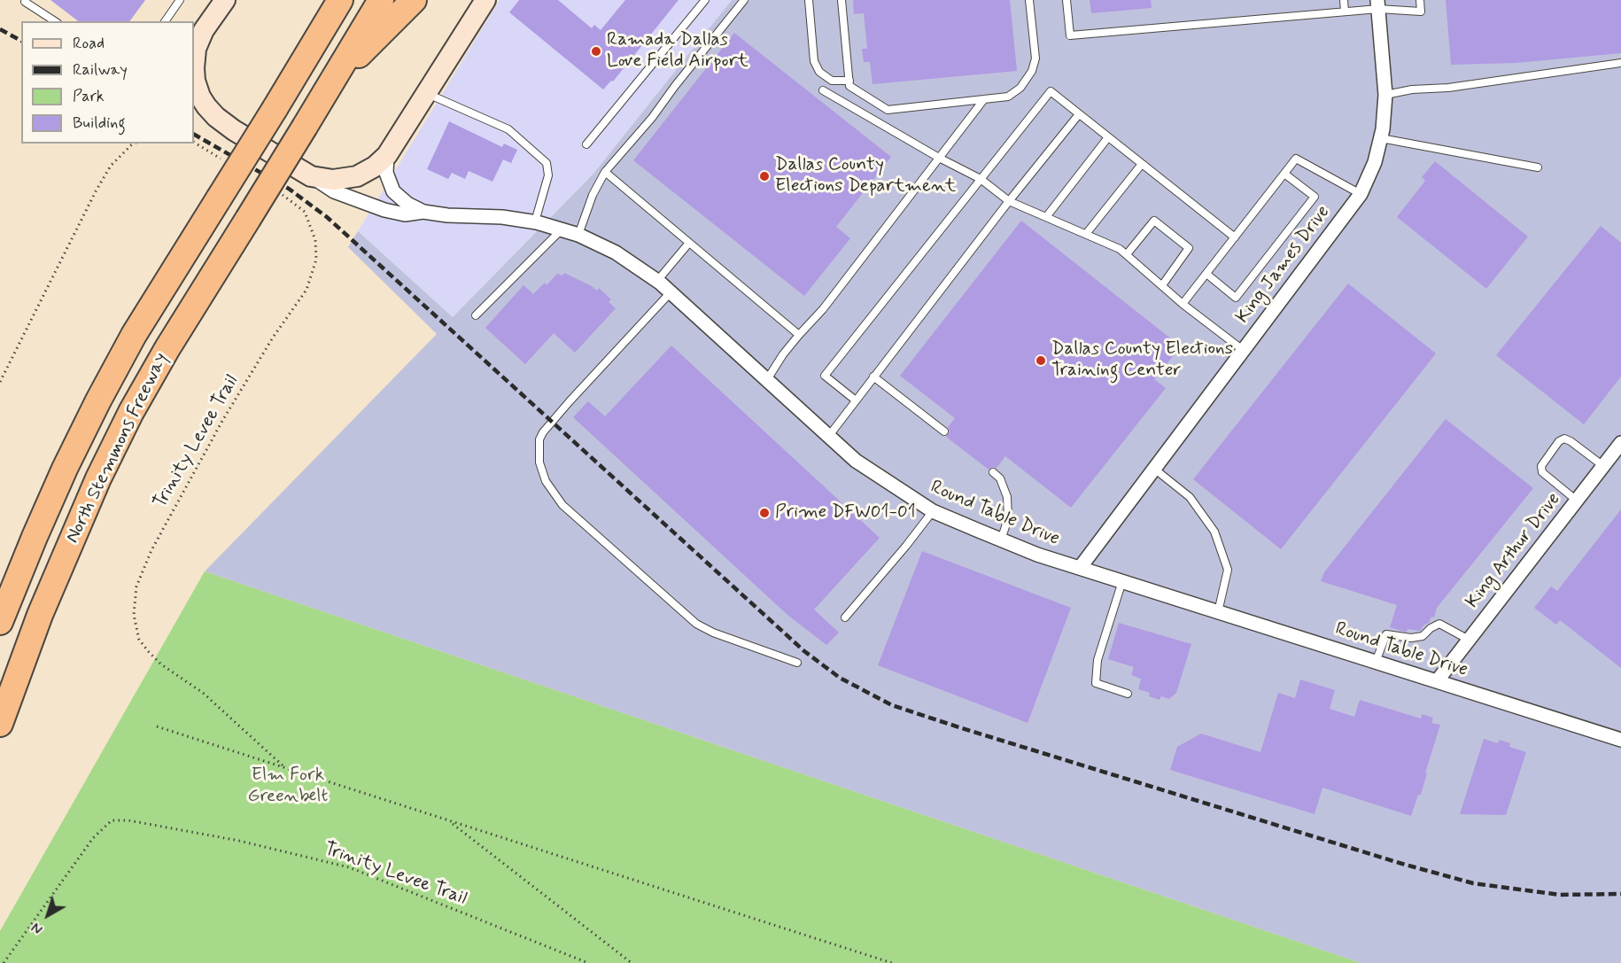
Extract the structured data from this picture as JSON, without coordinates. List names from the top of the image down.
{
  "streets": {
    "highway": ["North Stemmons Freeway"],
    "street": ["King James Drive", "Round Table Drive", "King Arthur Drive"],
    "path": ["Trinity Levee Trail"]
  },
  "crossings": [
    ["King James Drive", "Round Table Drive"],
    ["Round Table Drive", "King Arthur Drive"]
  ],
  "parks": ["Elm Fork Greenbelt"],
  "places": [
    "Ramada Dallas Love Field Airport",
    "Dallas County Elections Department",
    "Dallas County Elections Training Center",
    "Prime DFW01-01"
  ],
  "legend": [
    "Road",
    "Railway",
    "Park",
    "Building"
  ],
  "north": "bottom left"
}
